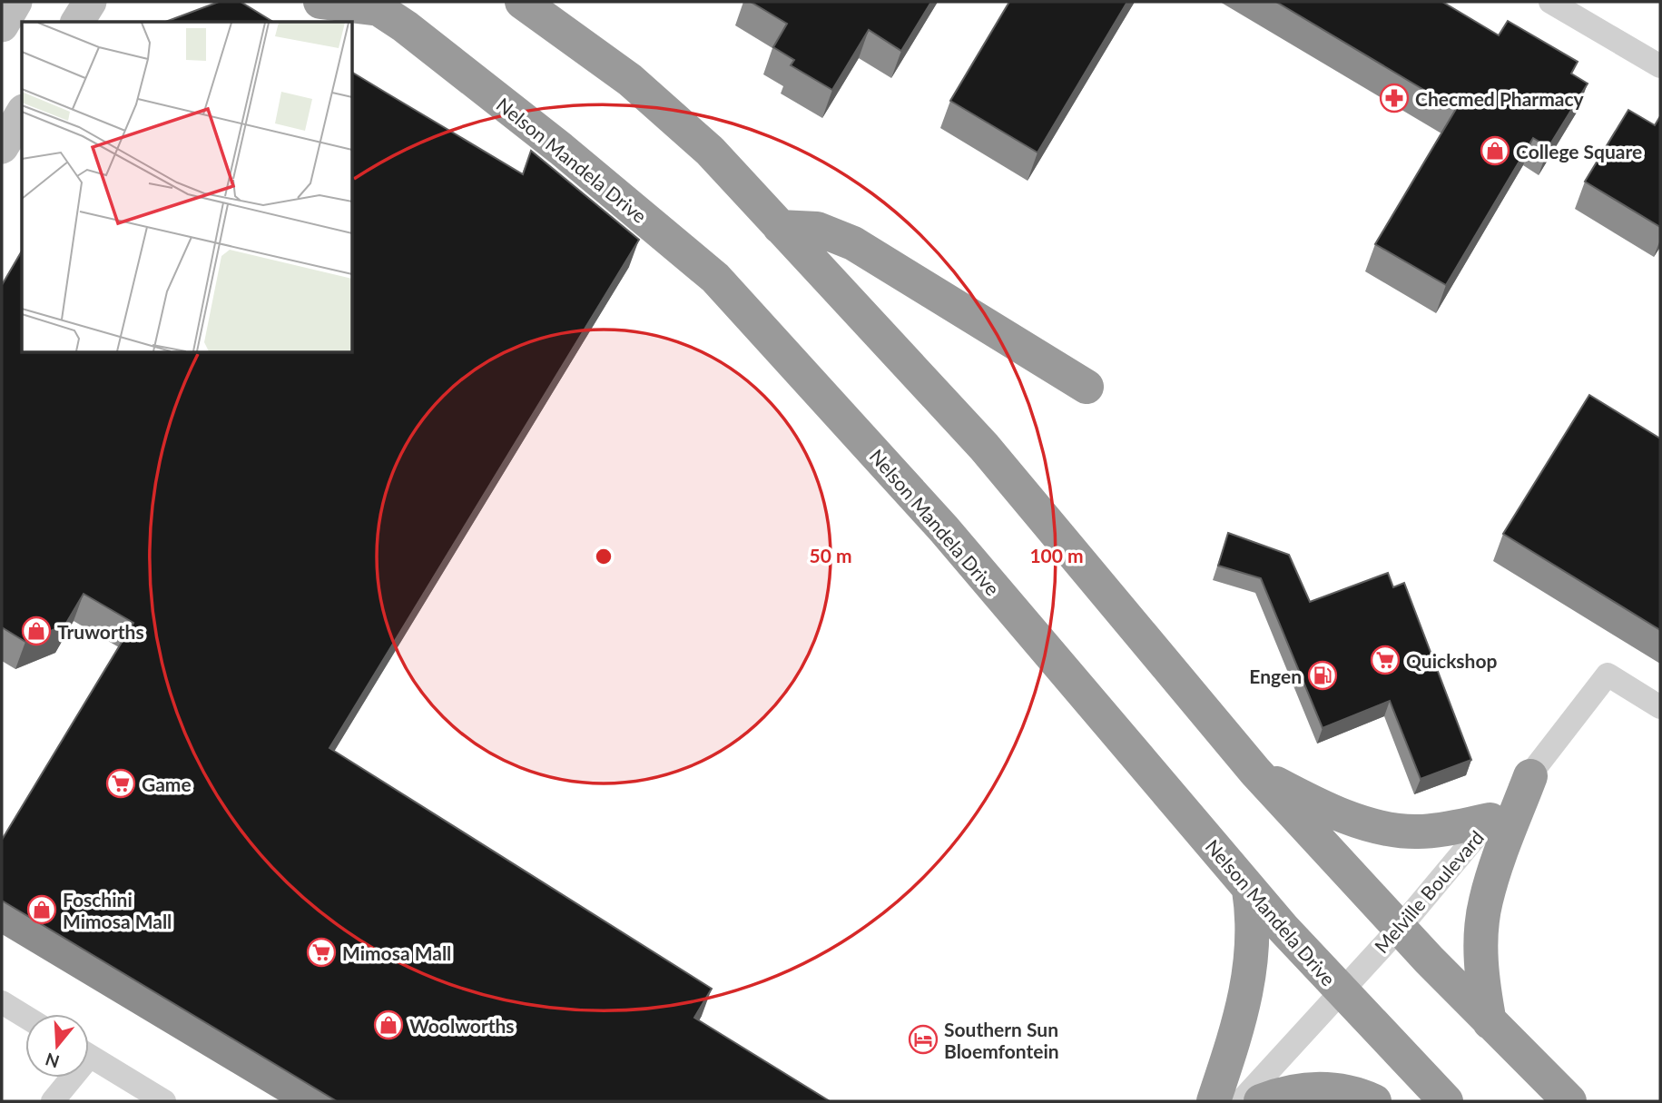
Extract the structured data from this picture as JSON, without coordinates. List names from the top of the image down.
{
  "streets": {
    "highway": ["Nelson Mandela Drive"],
    "street": ["Melville Boulevard"]
  },
  "crossings": [
    ["Nelson Mandela Drive", "Melville Boulevard"]
  ],
  "places": {
    "pharmacy": ["Checmed Pharmacy"],
    "shop": [
      "College Square",
      "Truworths",
      "Foschini Mimosa Mall",
      "Woolworths"
    ],
    "supermarket": ["Quickshop", "Game", "Mimosa Mall"],
    "fuel station": ["Engen"],
    "hotel": ["Southern Sun Bloemfontein"]
  },
  "north": "bottom",
  "rings": ["50 m", "100 m"]
}
